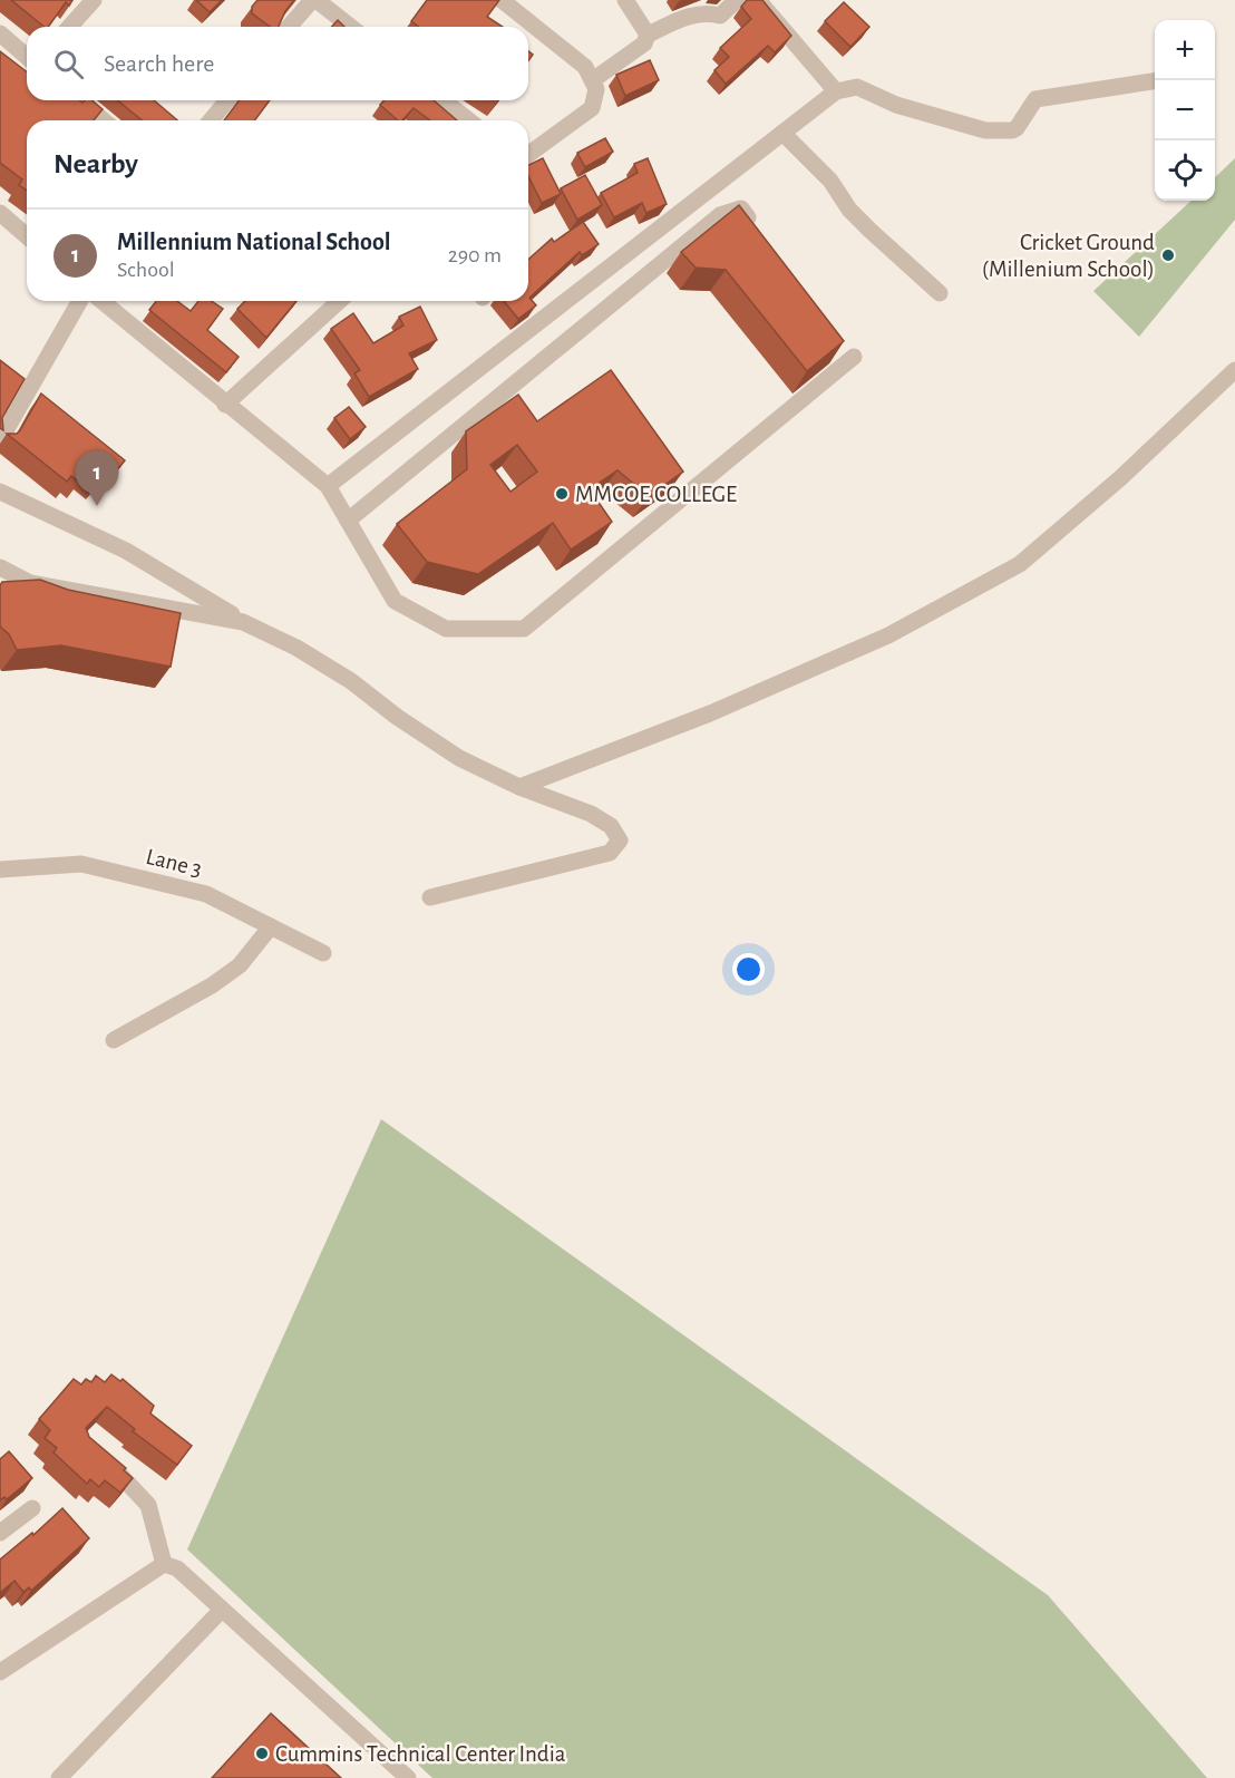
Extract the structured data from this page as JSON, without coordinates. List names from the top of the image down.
{
  "streets": {
    "street": ["Lane 3"]
  },
  "places": ["Cricket Ground (Millenium School)", "MMCOE COLLEGE", "Cummins Technical Center India"],
  "page": {
    "map_buttons": ["+", "−"],
    "search": "Search here",
    "heading": "Nearby",
    "list": [
      {
        "mark": "1",
        "name": "Millennium National School",
        "note": "School",
        "value": "290 m"
      }
    ],
    "pins": "1"
  }
}
